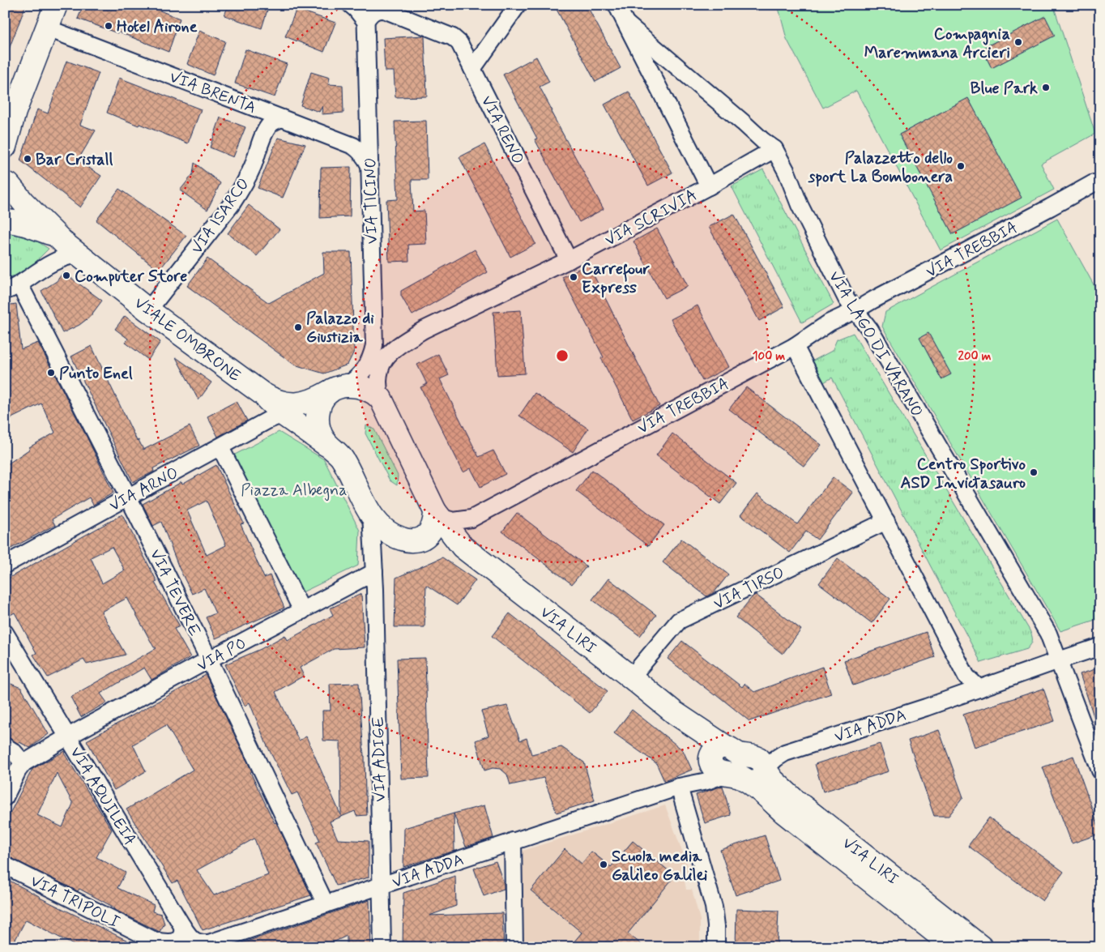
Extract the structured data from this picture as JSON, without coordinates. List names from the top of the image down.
{
  "streets": {
    "main road": ["VIALE OMBRONE", "VIA LIRI"],
    "street": [
      "VIA BRENTA",
      "VIA RENO",
      "VIA TICINO",
      "VIA ISARCO",
      "VIA SCRIVIA",
      "VIA TREBBIA",
      "VIA LAGO DI VARANO",
      "VIA ARNO",
      "VIA TIRSO",
      "VIA TEVERE",
      "VIA PO",
      "VIA ADDA",
      "VIA ADIGE",
      "VIA AQUILEIA",
      "VIA TRIPOLI"
    ]
  },
  "crossings": [
    ["VIA BRENTA", "VIA TICINO"],
    ["VIA BRENTA", "VIA ISARCO"],
    ["VIA RENO", "VIA TICINO"],
    ["VIA RENO", "VIA SCRIVIA"],
    ["VIA TICINO", "VIALE OMBRONE"],
    ["VIA ISARCO", "VIALE OMBRONE"],
    ["VIA SCRIVIA", "VIA LAGO DI VARANO"],
    ["VIA SCRIVIA", "VIA LIRI"],
    ["VIA TREBBIA", "VIA LAGO DI VARANO"],
    ["VIA TREBBIA", "VIA LIRI"],
    ["VIALE OMBRONE", "VIA ARNO"],
    ["VIALE OMBRONE", "VIA LIRI"],
    ["VIA LAGO DI VARANO", "VIA ADDA"],
    ["VIA ARNO", "VIA TEVERE"],
    ["VIA TIRSO", "VIA LIRI"],
    ["VIA TEVERE", "VIA PO"],
    ["VIA TEVERE", "VIA ADDA"],
    ["VIA LIRI", "VIA ADDA"],
    ["VIA LIRI", "VIA ADIGE"],
    ["VIA PO", "VIA ADIGE"],
    ["VIA PO", "VIA AQUILEIA"],
    ["VIA ADDA", "VIA ADIGE"],
    ["VIA ADDA", "VIA AQUILEIA"]
  ],
  "parks": ["Piazza Albegna"],
  "places": [
    "Hotel Airone",
    "Compagnia Maremmana Arcieri",
    "Blue Park",
    "Bar Cristall",
    "Palazzetto dello sport La Bombonera",
    "Computer Store",
    "Carrefour Express",
    "Palazzo di Giustizia",
    "Punto Enel",
    "Centro Sportivo ASD Invictasauro",
    "Scuola media Galileo Galilei"
  ],
  "rings": ["100 m", "200 m"]
}
